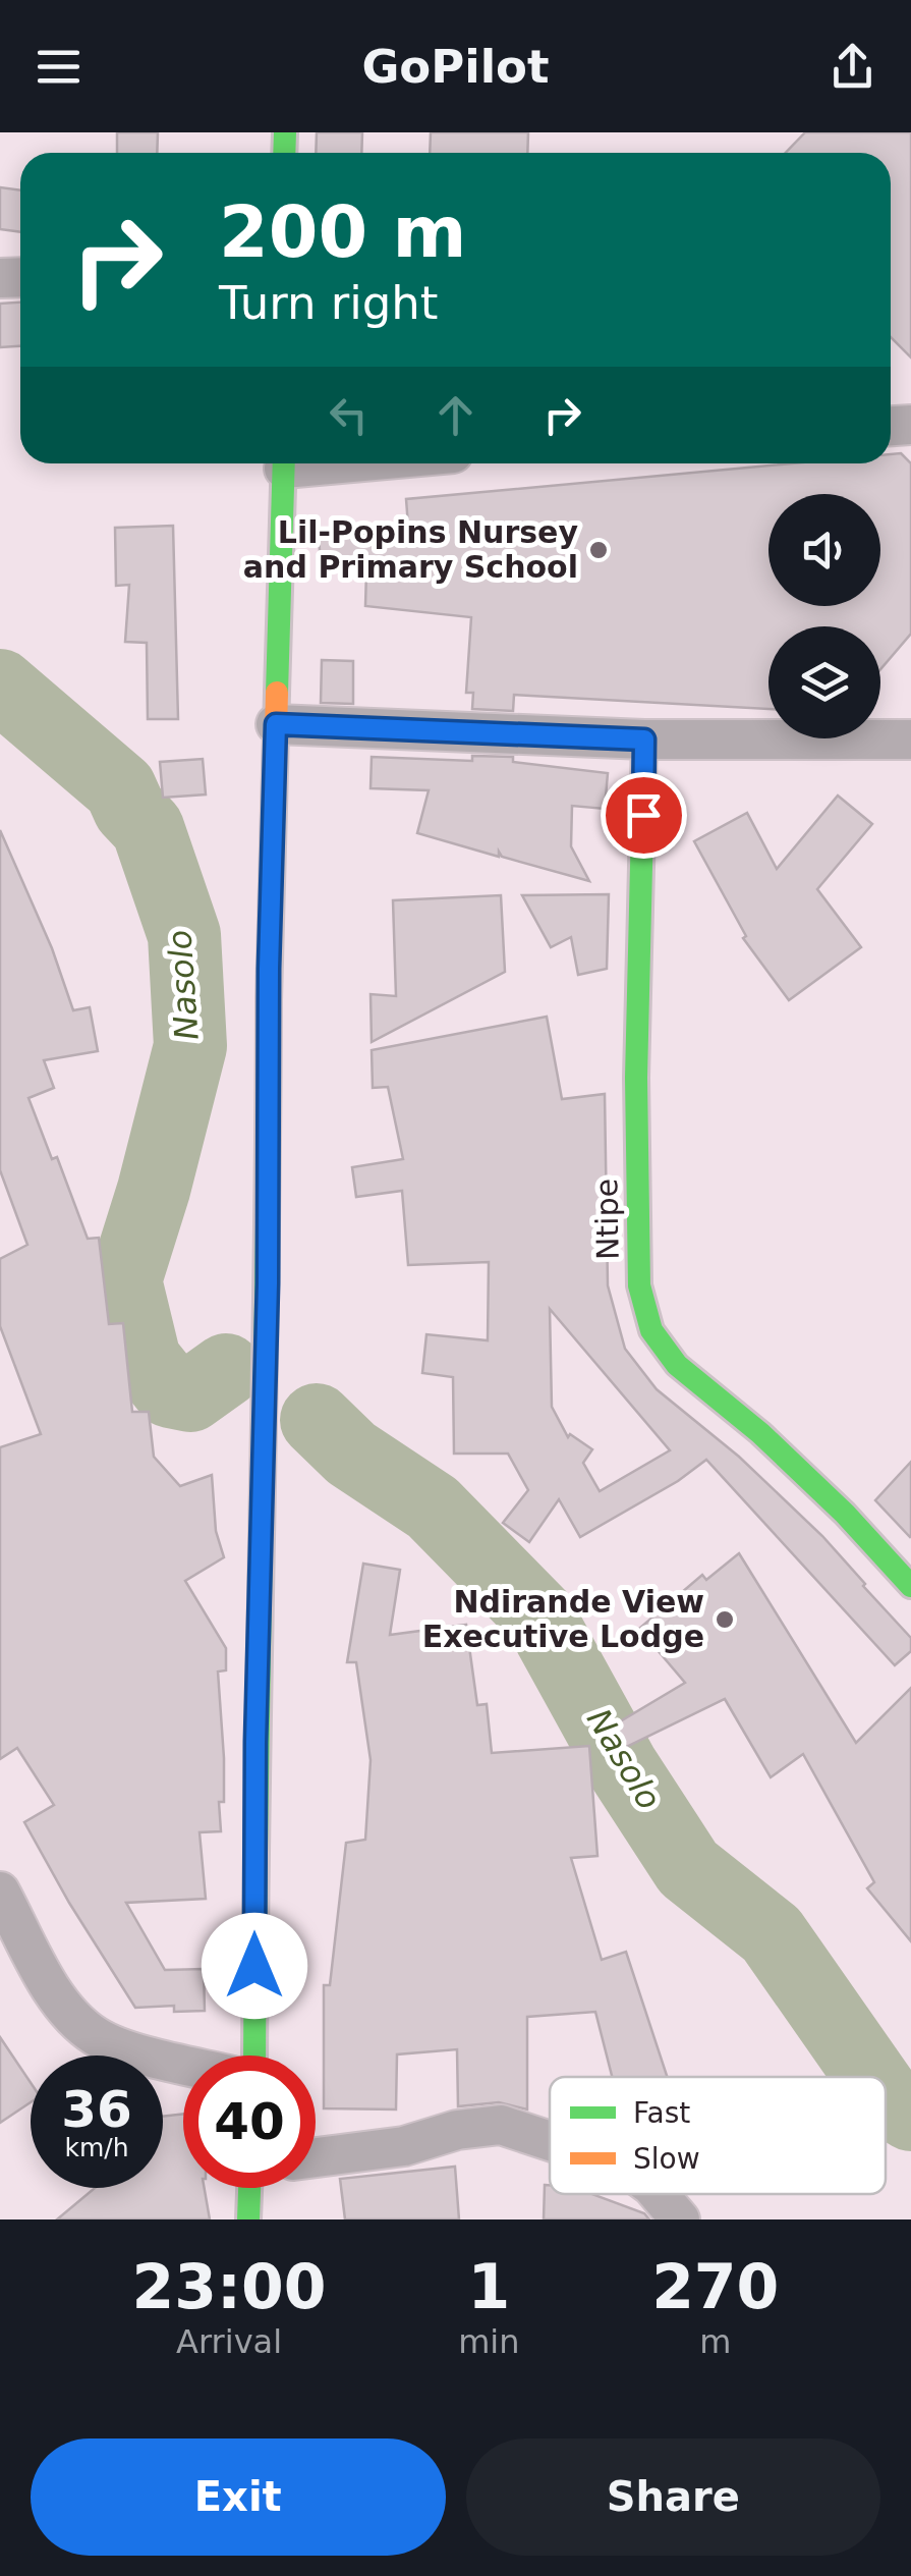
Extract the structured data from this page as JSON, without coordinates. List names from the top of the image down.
{
  "streets": {
    "street": ["Ntipe"]
  },
  "water": ["Nasolo"],
  "places": ["Lil-Popins Nursey and Primary School", "Ndirande View Executive Lodge"],
  "legend": ["Fast", "Slow"],
  "page": {
    "header": "GoPilot",
    "turn": ["200 m", "Turn right"],
    "speed": "36 km/h",
    "limit": "40",
    "eta": [
      "23:00",
      "Arrival",
      "1",
      "min",
      "270",
      "m"
    ],
    "buttons": ["Exit", "Share"]
  }
}
